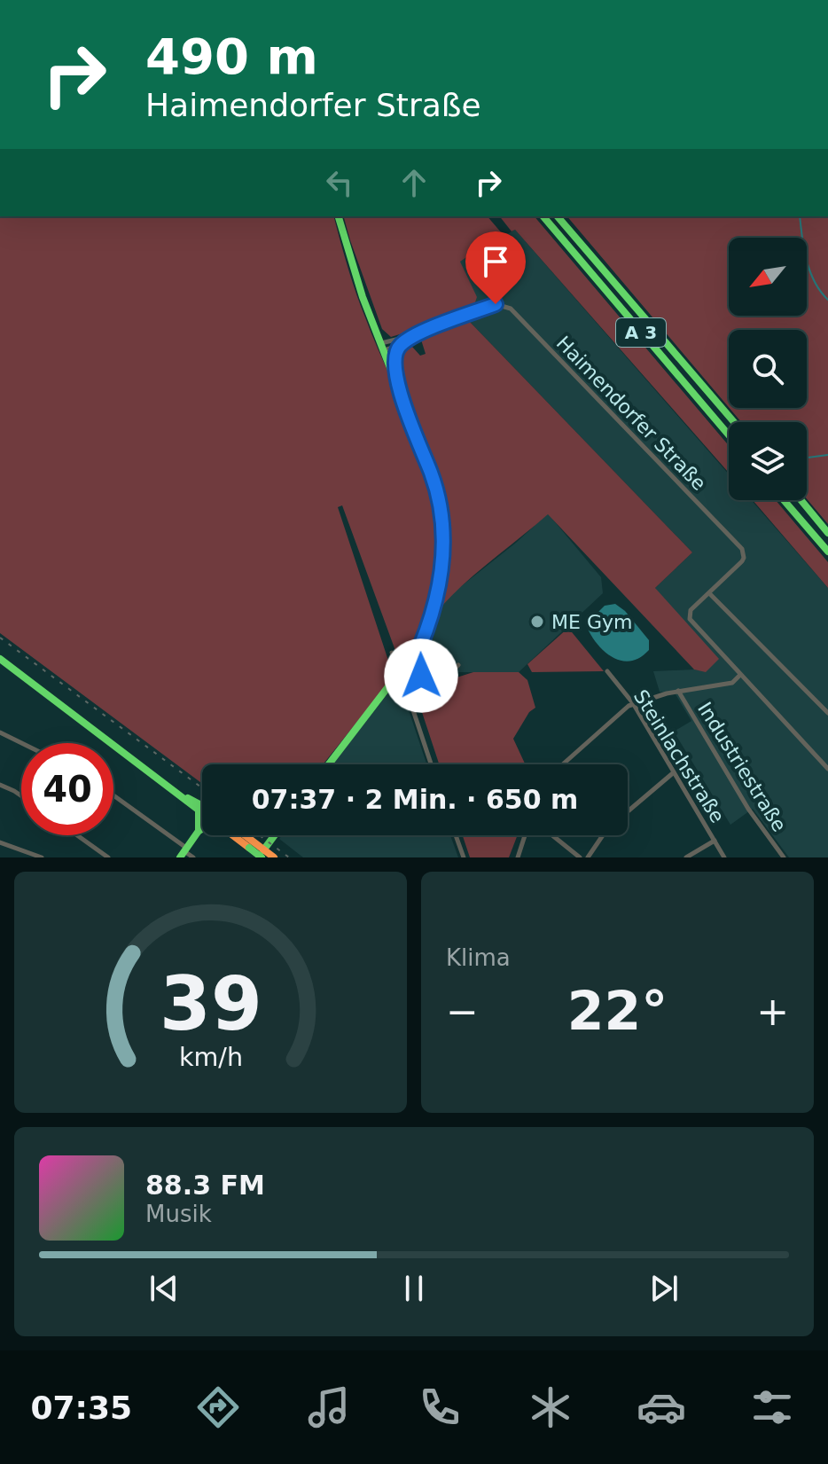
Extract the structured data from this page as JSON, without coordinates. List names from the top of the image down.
{
  "streets": {
    "main road": ["A 3"],
    "street": ["Haimendorfer Straße", "Steinlachstraße", "Industriestraße"]
  },
  "places": ["ME Gym"],
  "north": "bottom left",
  "page": {
    "turn": ["490 m", "Haimendorfer Straße"],
    "limit": "40",
    "trip": "07:37 · 2 Min. · 650 m",
    "tile": "Klima",
    "heat": ["−", "22°", "+"],
    "song": ["88.3 FM", "Musik"],
    "tabs": "07:35",
    "gauge": ["39", "km/h"]
  }
}
